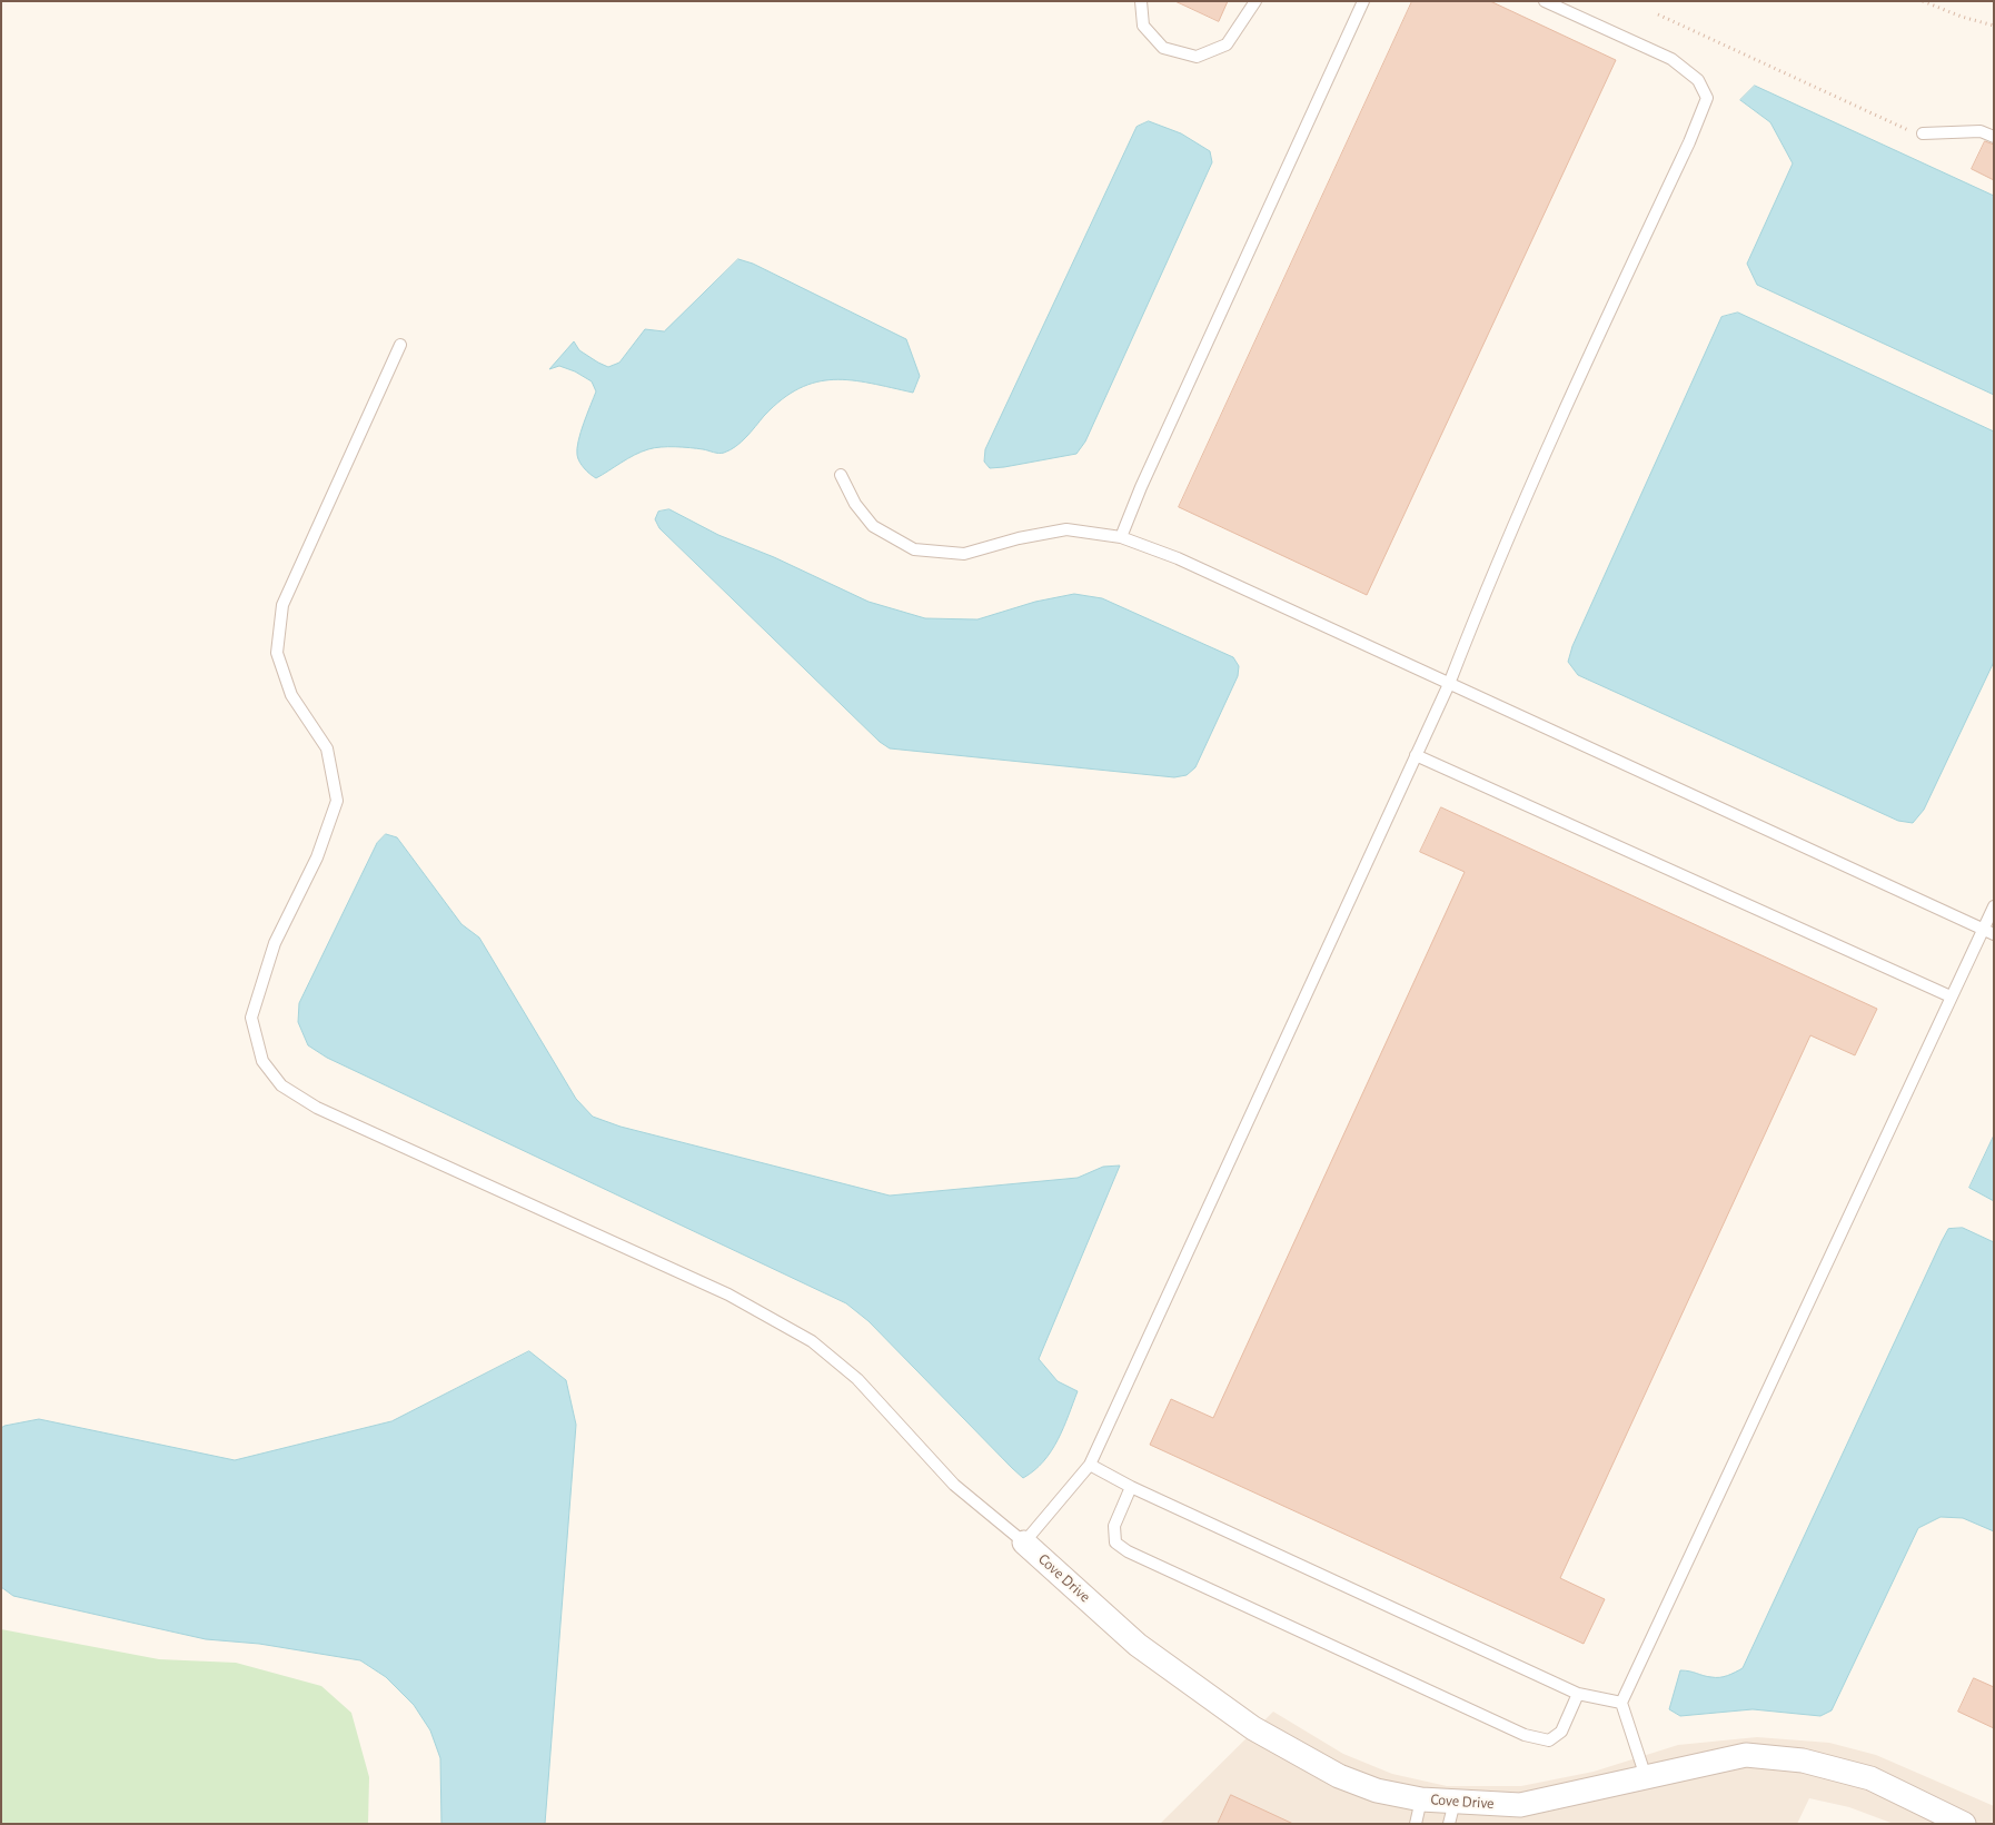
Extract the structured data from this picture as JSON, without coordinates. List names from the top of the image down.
{
  "streets": {
    "street": ["Cove Drive"]
  }
}
